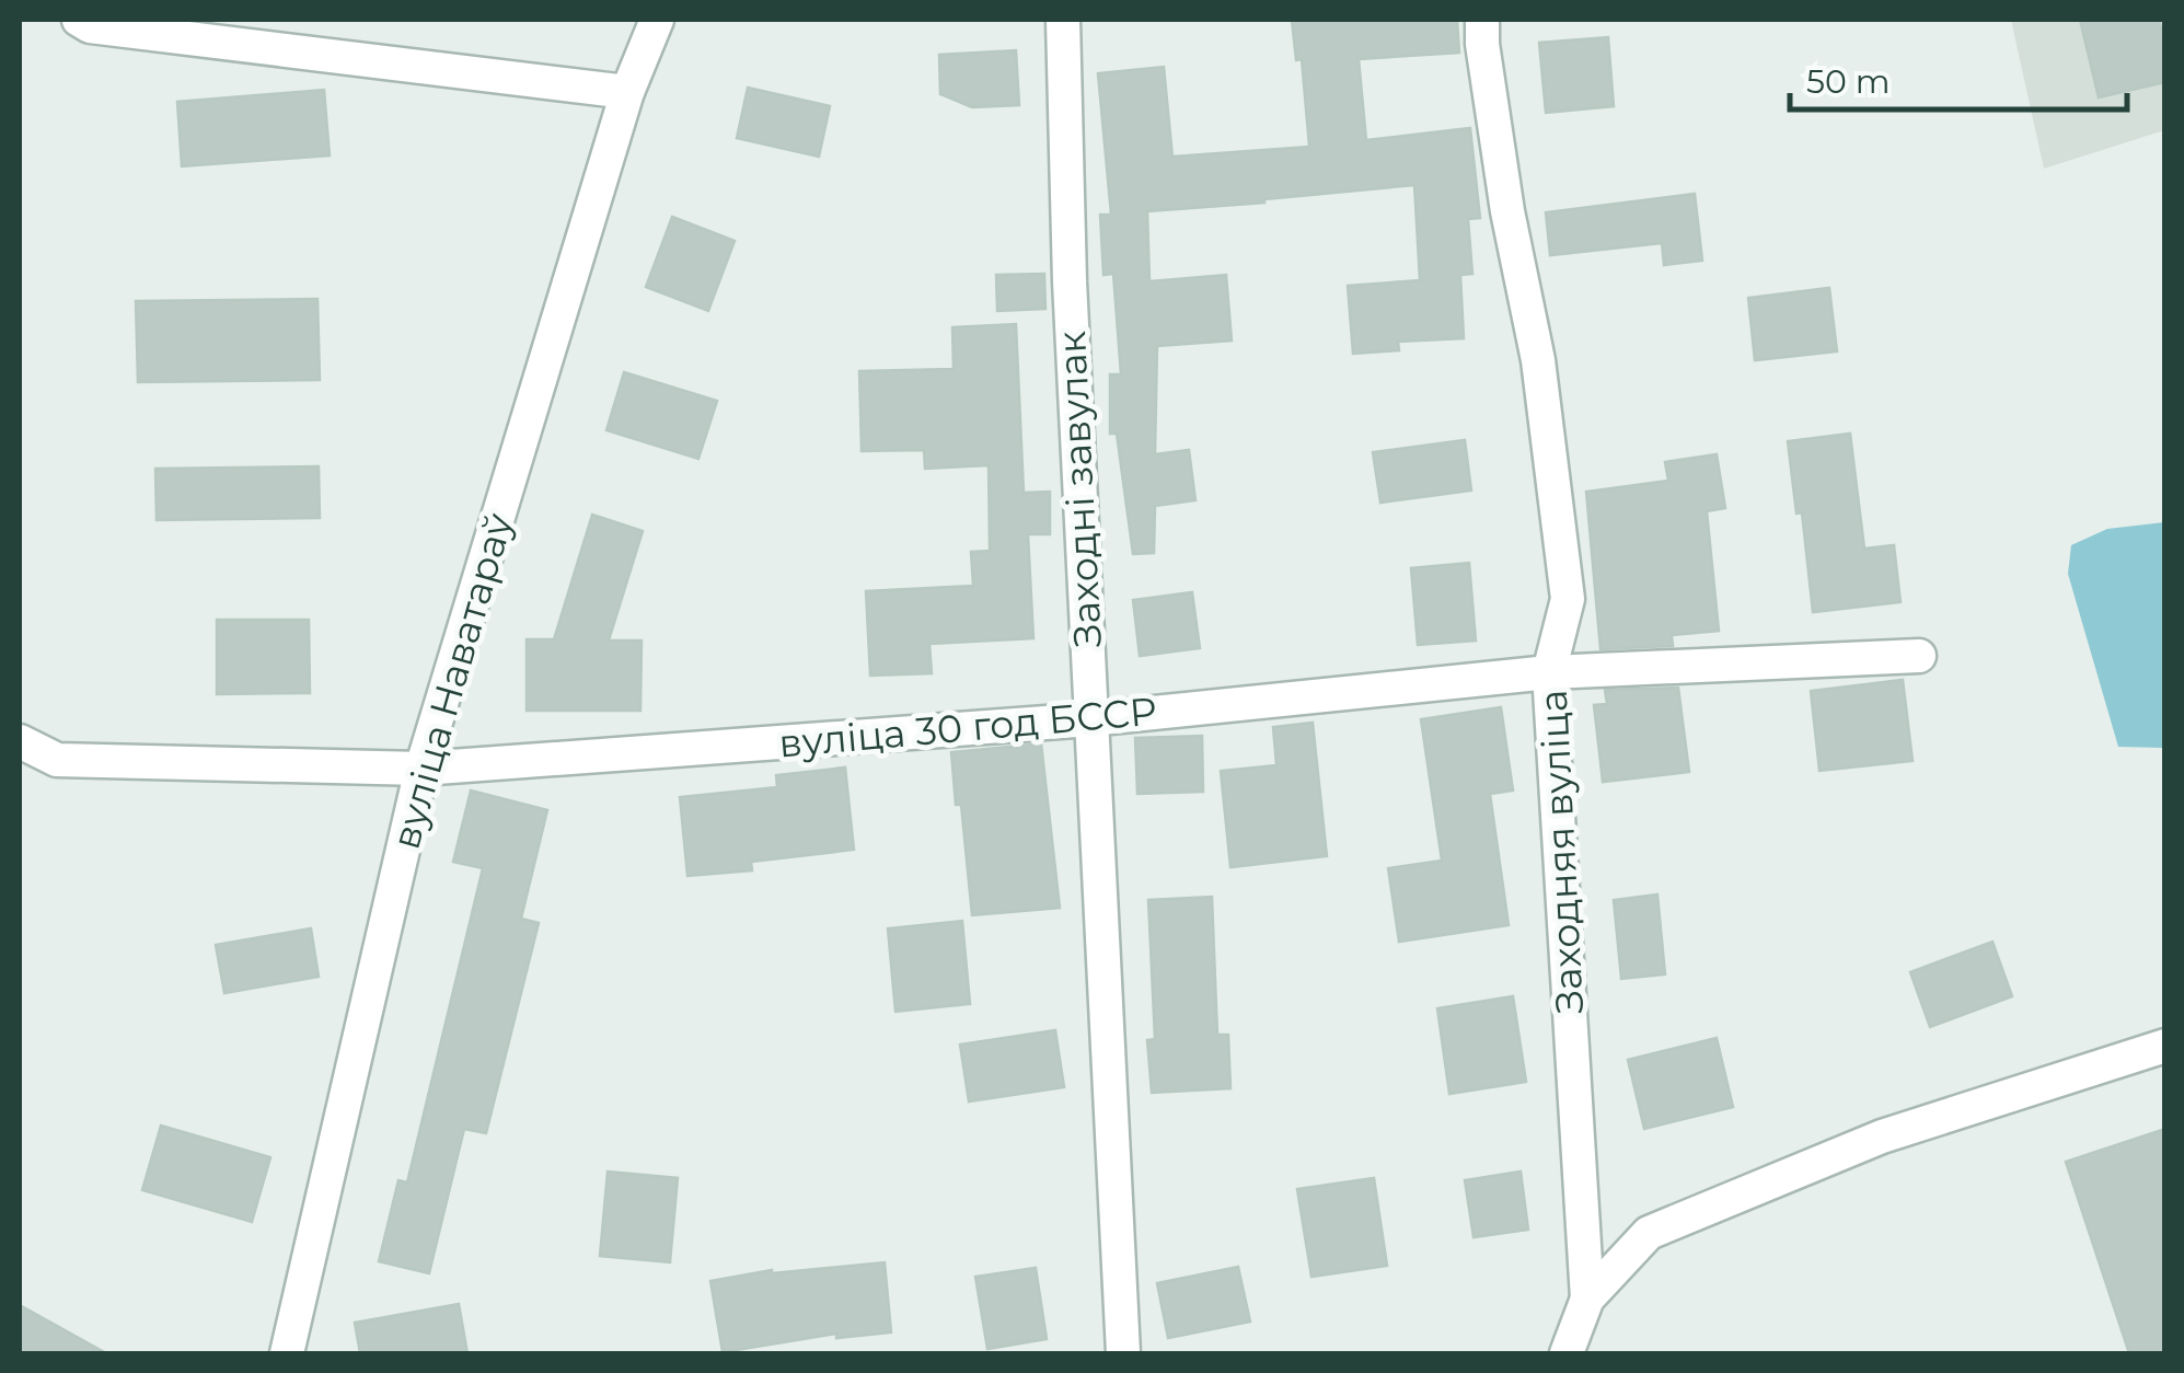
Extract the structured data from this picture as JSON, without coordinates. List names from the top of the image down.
{
  "streets": {
    "street": [
      "Заходні завулак",
      "вуліца Наватараў",
      "вуліца 30 год БССР",
      "Заходняя вуліца"
    ]
  },
  "crossings": [
    ["Заходні завулак", "вуліца 30 год БССР"],
    ["вуліца Наватараў", "вуліца 30 год БССР"],
    ["вуліца 30 год БССР", "Заходняя вуліца"]
  ],
  "scale_bar": "50 m"
}
